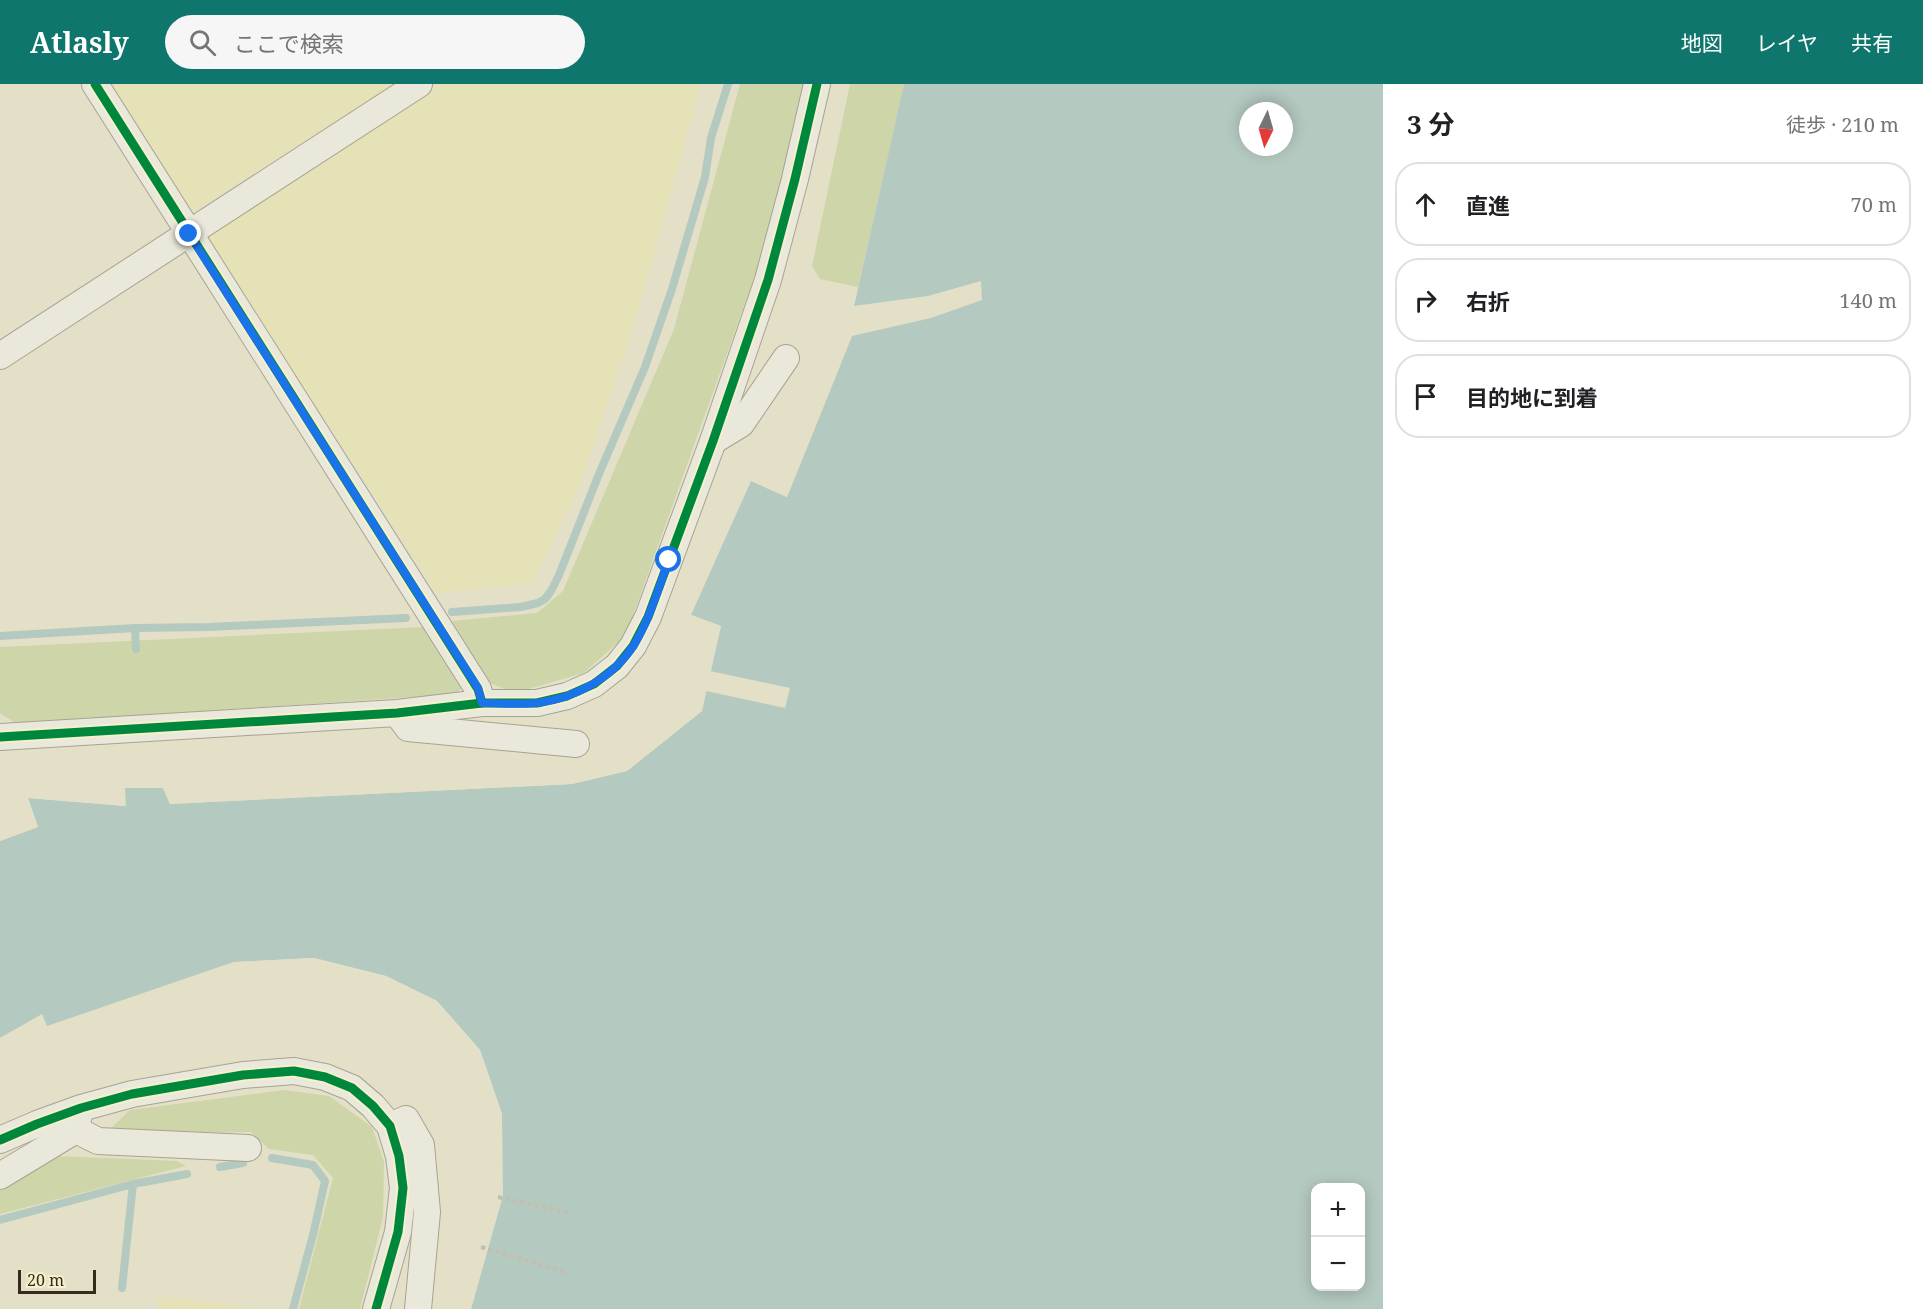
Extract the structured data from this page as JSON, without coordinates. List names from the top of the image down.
{
  "scale_bar": "20 m",
  "north": "bottom",
  "page": {
    "header": "Atlasly",
    "search": "ここで検索",
    "nav": ["地図", "レイヤ", "共有"],
    "heading": ["3 分", "徒歩 · 210 m"],
    "list": [
      ["直進", "70 m"],
      ["右折", "140 m"],
      "目的地に到着"
    ],
    "map_buttons": ["+", "−"],
    "scale": "20 m"
  }
}
